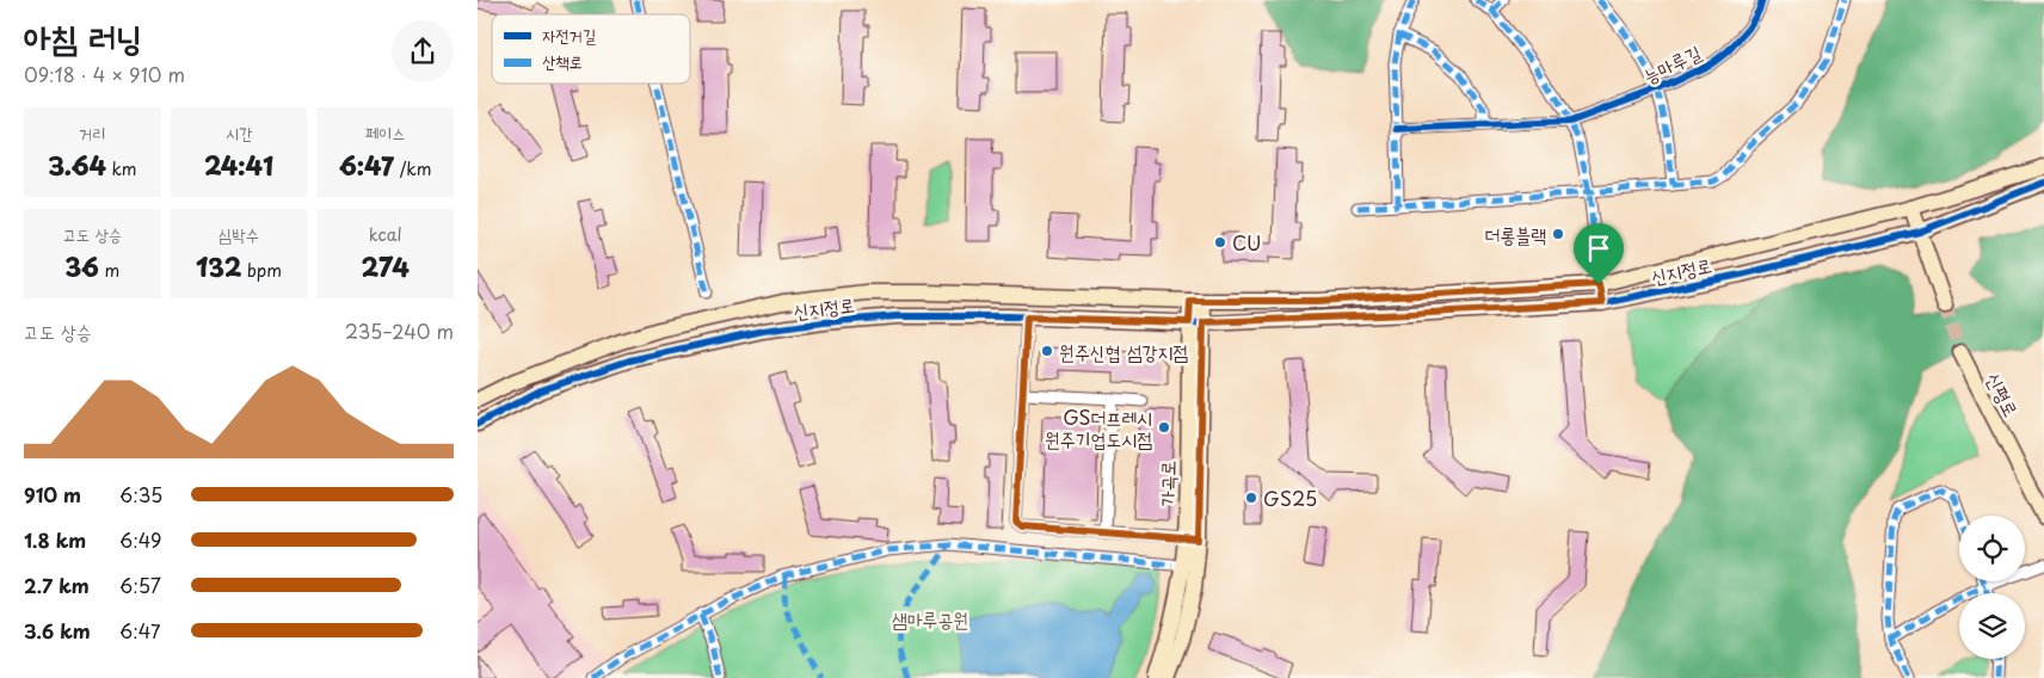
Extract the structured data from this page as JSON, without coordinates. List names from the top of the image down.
{
  "streets": {
    "street": [
      "능마루길",
      "신지정로",
      "신평로",
      "가곡로"
    ]
  },
  "crossings": [
    ["신지정로", "가곡로"]
  ],
  "parks": ["샘마루공원"],
  "places": [
    "더롱블랙",
    "CU",
    "원주신협 섬강지점",
    "GS더프레시 원주기업도시점",
    "GS25"
  ],
  "legend": ["자전거길", "산책로"],
  "page": {
    "heading": ["아침 러닝", "09:18 · 4 × 910 m"],
    "stats": [
      ["거리", "3.64 km"],
      ["시간", "24:41"],
      ["페이스", "6:47 /km"],
      ["고도 상승", "36 m"],
      ["심박수", "132 bpm"],
      ["kcal", "274"]
    ],
    "chart": ["고도 상승", "235–240 m"],
    "list": [
      {
        "name": "910 m",
        "note": "6:35"
      },
      {
        "name": "1.8 km",
        "note": "6:49"
      },
      {
        "name": "2.7 km",
        "note": "6:57"
      },
      {
        "name": "3.6 km",
        "note": "6:47"
      }
    ]
  }
}
